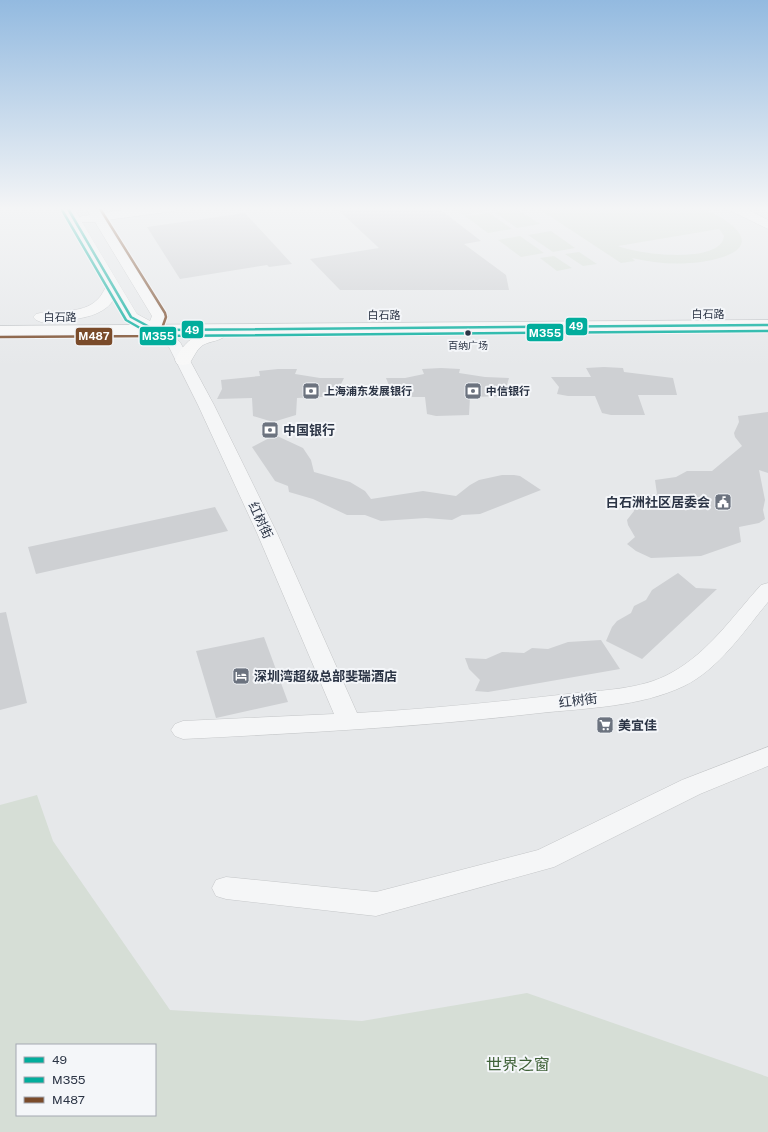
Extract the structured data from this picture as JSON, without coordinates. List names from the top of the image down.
{
  "streets": {
    "main road": ["白石路"],
    "street": ["红树街"]
  },
  "crossings": [
    ["白石路", "红树街"]
  ],
  "parks": ["世界之窗"],
  "places": {
    "other": ["百纳广场"],
    "bank": ["上海浦东发展银行", "中信银行", "中国银行"],
    "public building": ["白石洲社区居委会"],
    "hotel": ["深圳湾超级总部斐瑞酒店"],
    "supermarket": ["美宜佳"]
  },
  "lines": ["transit line 49", "transit line M355", "transit line M487"],
  "legend": ["49", "M355", "M487"]
}
